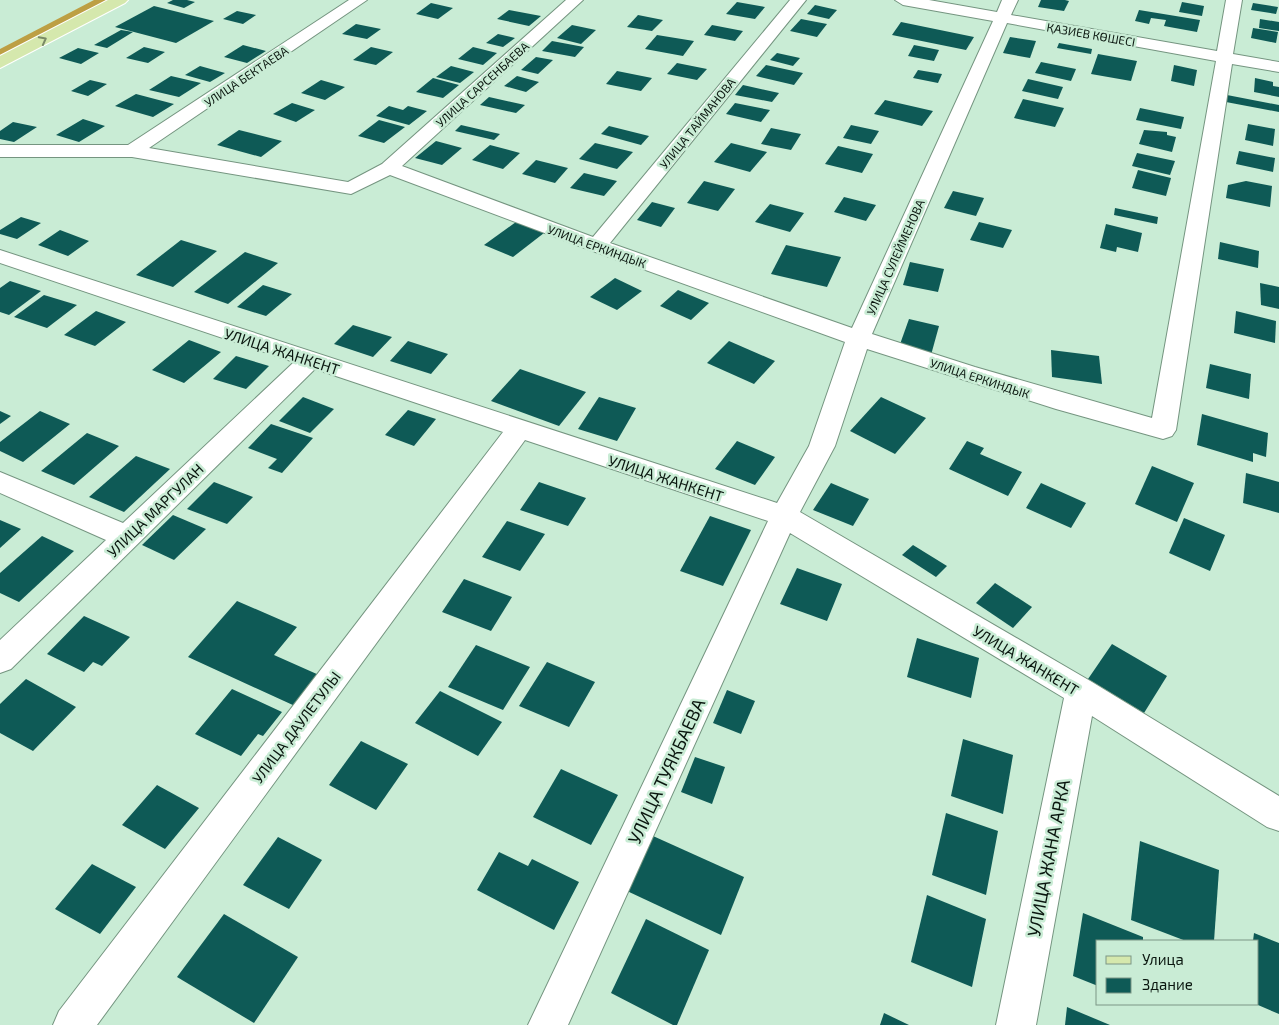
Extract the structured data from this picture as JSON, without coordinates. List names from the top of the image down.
{
  "streets": {
    "street": [
      "ҚАЗИЕВ КӨШЕСІ",
      "УЛИЦА БЕКТАЕВА",
      "УЛИЦА САРСЕНБАЕВА",
      "УЛИЦА ТАЙМАНОВА",
      "УЛИЦА ЕРКИНДЫК",
      "УЛИЦА СУЛЕЙМЕНОВА",
      "УЛИЦА ЖАНКЕНТ",
      "УЛИЦА МАРГУЛАН",
      "УЛИЦА ДАУЛЕТУЛЫ",
      "УЛИЦА ТУЯКБАЕВА",
      "УЛИЦА ЖАНА АРКА"
    ]
  },
  "crossings": [
    ["ҚАЗИЕВ КӨШЕСІ", "УЛИЦА ЕРКИНДЫК"],
    ["ҚАЗИЕВ КӨШЕСІ", "УЛИЦА СУЛЕЙМЕНОВА"],
    ["УЛИЦА БЕКТАЕВА", "УЛИЦА САРСЕНБАЕВА"],
    ["УЛИЦА САРСЕНБАЕВА", "УЛИЦА ЕРКИНДЫК"],
    ["УЛИЦА ТАЙМАНОВА", "УЛИЦА ЕРКИНДЫК"],
    ["УЛИЦА ЕРКИНДЫК", "УЛИЦА СУЛЕЙМЕНОВА"],
    ["УЛИЦА СУЛЕЙМЕНОВА", "УЛИЦА ЖАНКЕНТ"],
    ["УЛИЦА СУЛЕЙМЕНОВА", "УЛИЦА ТУЯКБАЕВА"],
    ["УЛИЦА ЖАНКЕНТ", "УЛИЦА МАРГУЛАН"],
    ["УЛИЦА ЖАНКЕНТ", "УЛИЦА ДАУЛЕТУЛЫ"],
    ["УЛИЦА ЖАНКЕНТ", "УЛИЦА ТУЯКБАЕВА"],
    ["УЛИЦА ЖАНКЕНТ", "УЛИЦА ЖАНА АРКА"]
  ],
  "legend": ["Улица", "Здание"]
}
